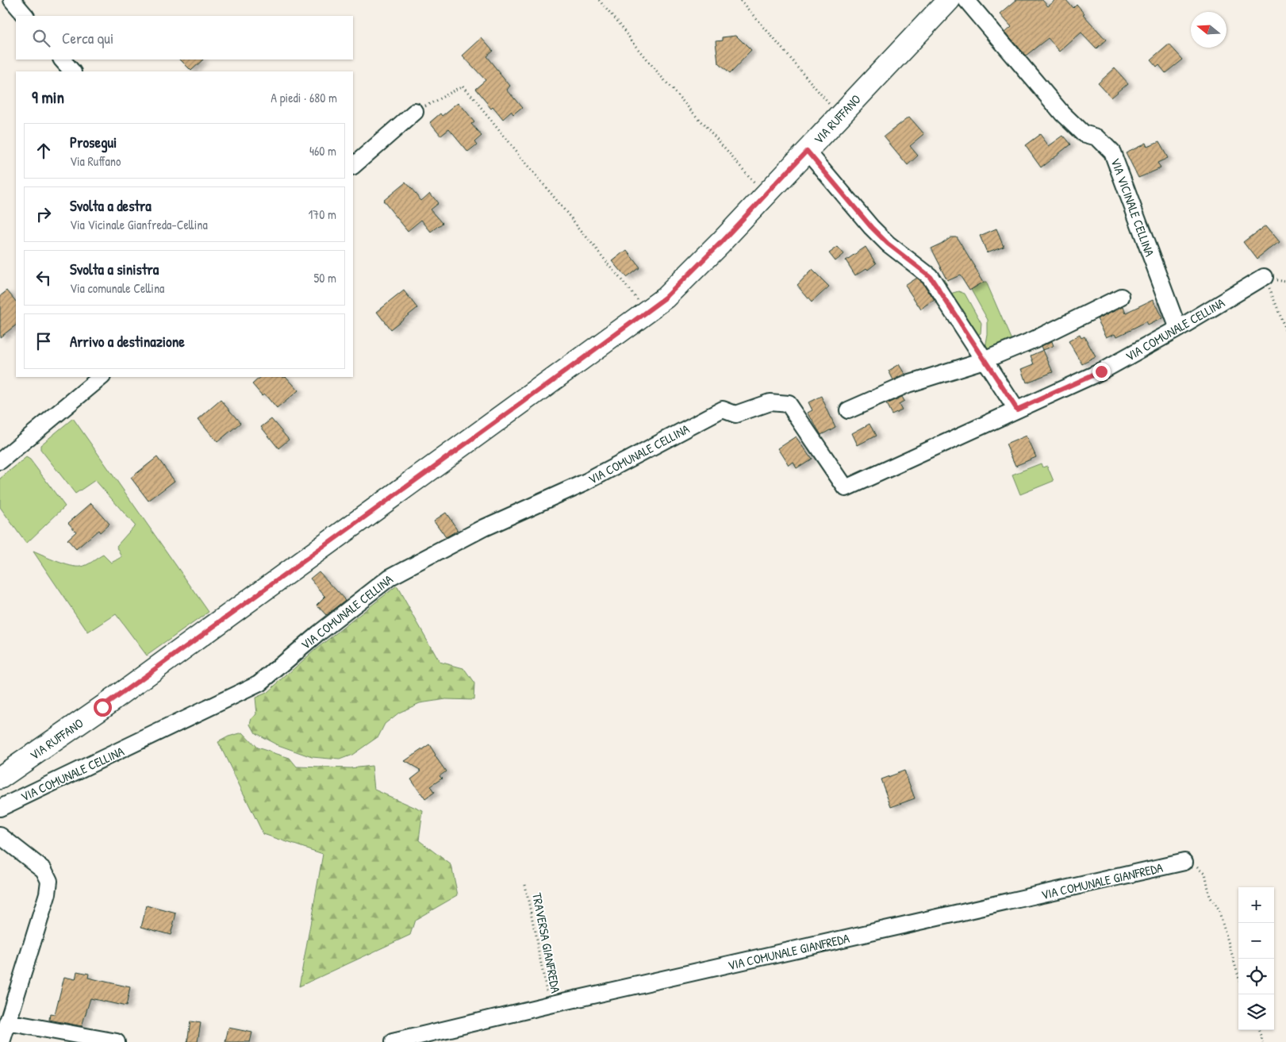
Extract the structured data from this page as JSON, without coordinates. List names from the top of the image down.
{
  "streets": {
    "street": [
      "VIA RUFFANO",
      "VIA VICINALE CELLINA",
      "VIA COMUNALE CELLINA",
      "VIA COMUNALE GIANFREDA"
    ],
    "path": ["TRAVERSA GIANFREDA"]
  },
  "crossings": [
    ["VIA VICINALE CELLINA", "VIA COMUNALE CELLINA"],
    ["VIA COMUNALE GIANFREDA", "TRAVERSA GIANFREDA"]
  ],
  "north": "left",
  "page": {
    "search": "Cerca qui",
    "heading": ["9 min", "A piedi · 680 m"],
    "list": [
      ["Prosegui", "Via Ruffano", "460 m"],
      ["Svolta a destra", "Via Vicinale Gianfreda-Cellina", "170 m"],
      ["Svolta a sinistra", "Via comunale Cellina", "50 m"],
      "Arrivo a destinazione"
    ],
    "map_buttons": ["+", "−"]
  }
}
